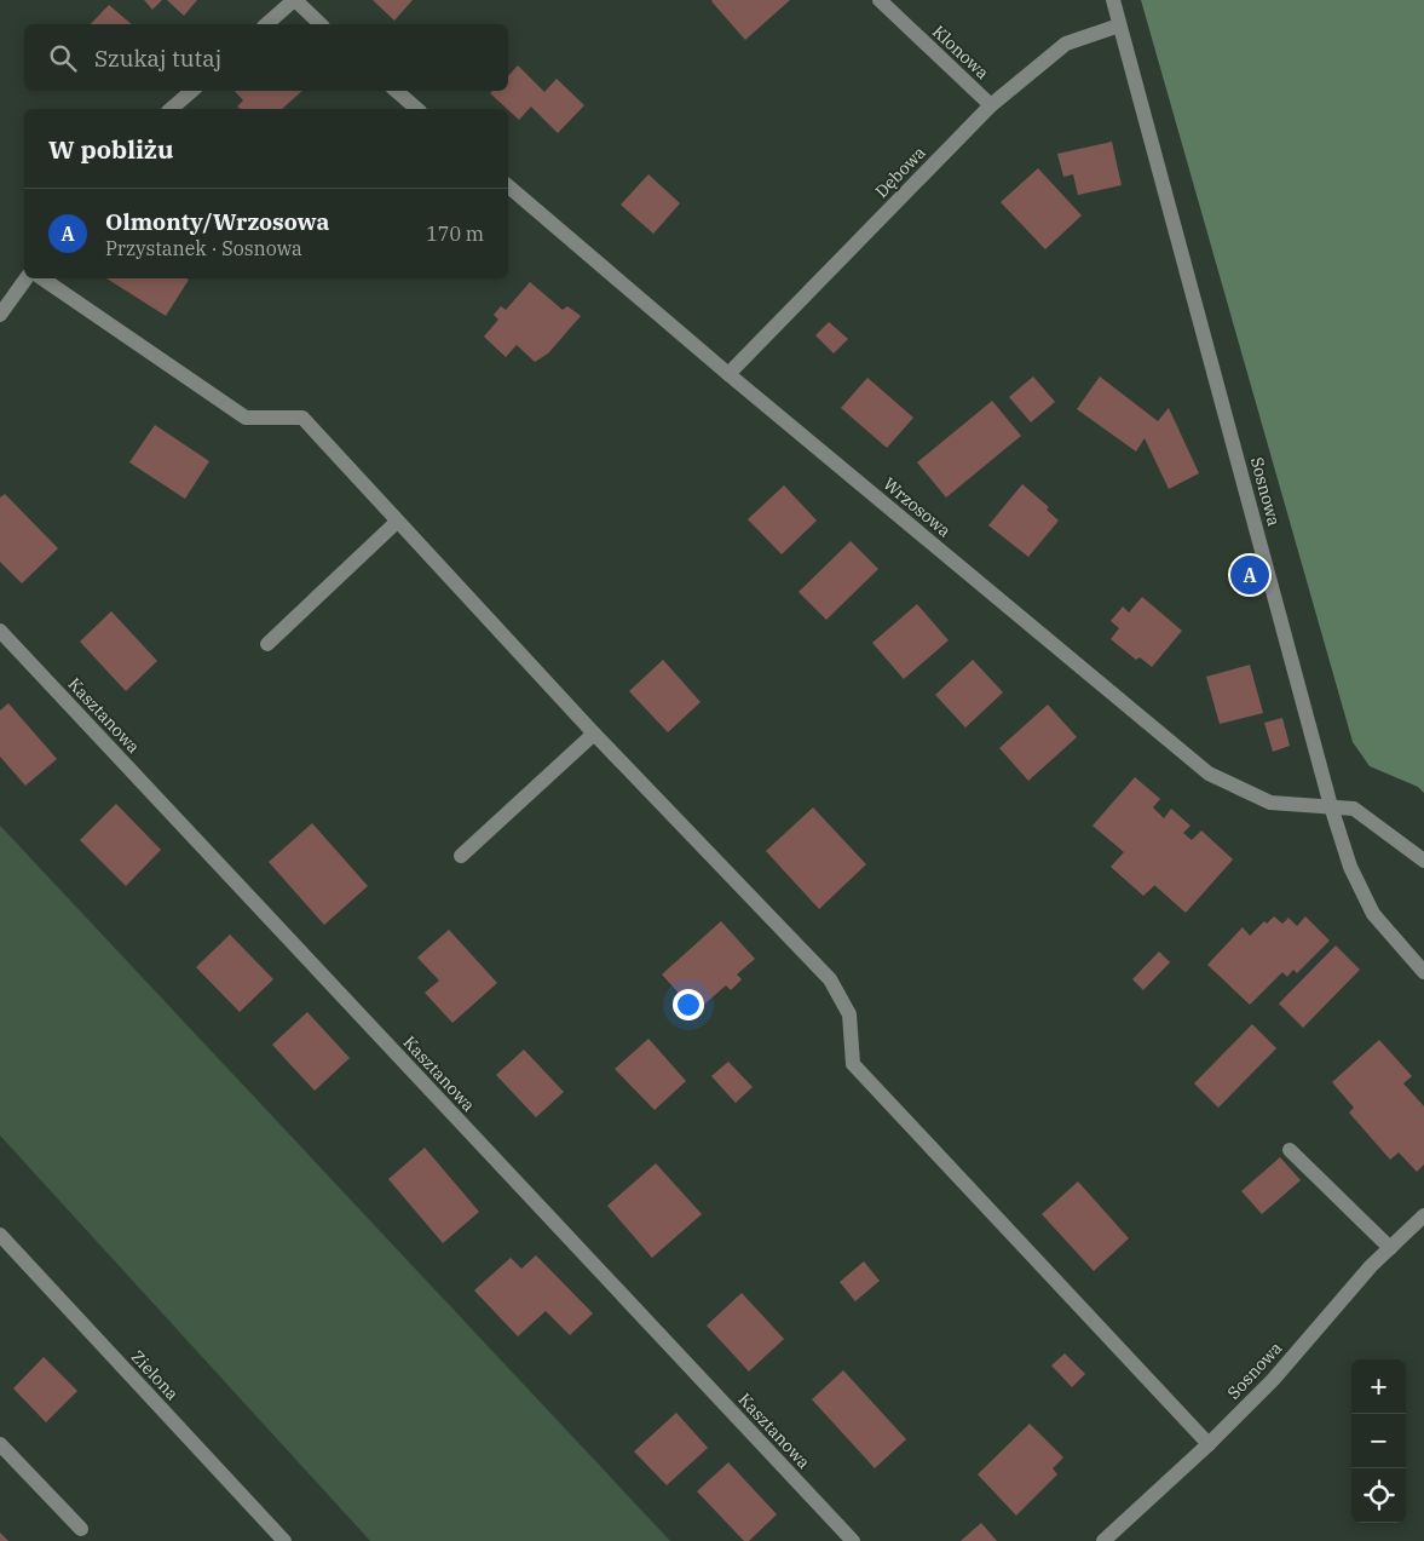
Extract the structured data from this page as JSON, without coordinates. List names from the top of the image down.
{
  "streets": {
    "street": [
      "Klonowa",
      "Dębowa",
      "Sosnowa",
      "Wrzosowa",
      "Kasztanowa",
      "Zielona"
    ]
  },
  "crossings": [
    ["Klonowa", "Dębowa"],
    ["Dębowa", "Sosnowa"],
    ["Dębowa", "Wrzosowa"],
    ["Sosnowa", "Wrzosowa"]
  ],
  "page": {
    "search": "Szukaj tutaj",
    "heading": "W pobliżu",
    "list": [
      {
        "mark": "A",
        "name": "Olmonty/Wrzosowa",
        "note": "Przystanek · Sosnowa",
        "value": "170 m"
      }
    ],
    "pins": "A",
    "map_buttons": ["+", "−"]
  }
}
